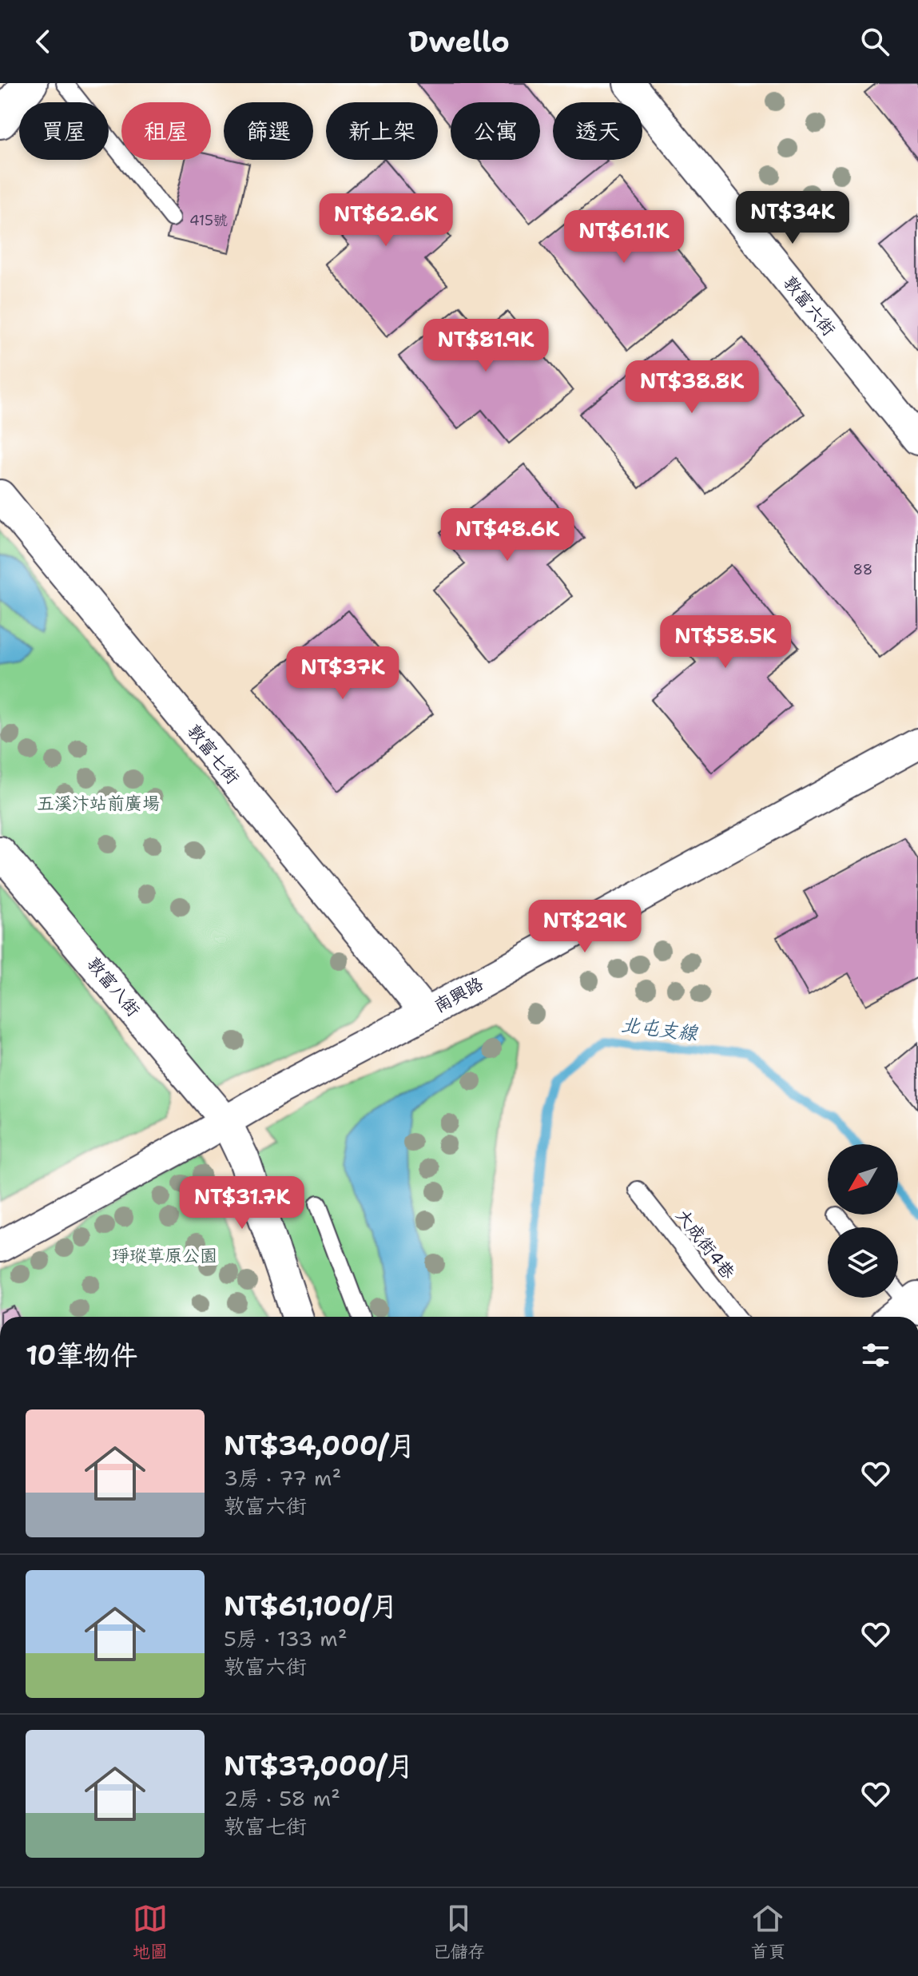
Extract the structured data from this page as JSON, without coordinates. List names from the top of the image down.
{
  "streets": {
    "street": [
      "敦富六街",
      "敦富七街",
      "敦富八街",
      "南興路"
    ],
    "lane": ["大成街4巷"]
  },
  "crossings": [
    ["敦富七街", "南興路"],
    ["敦富八街", "南興路"]
  ],
  "water": ["北屯支線"],
  "parks": ["五溪汴站前廣場", "琤瑽草原公園"],
  "house_numbers": ["415號", "88"],
  "north": "bottom left",
  "page": {
    "header": "Dwello",
    "chip": [
      "買屋",
      "租屋",
      "篩選",
      "新上架",
      "公寓",
      "透天"
    ],
    "price": [
      "NT$34K",
      "NT$62.6K",
      "NT$61.1K",
      "NT$81.9K",
      "NT$38.8K",
      "NT$48.6K",
      "NT$58.5K",
      "NT$37K",
      "NT$29K",
      "NT$31.7K"
    ],
    "heading": "10筆物件",
    "list": [
      {
        "name": "NT$34,000/月",
        "note": "3房 · 77 m² · 敦富六街"
      },
      {
        "name": "NT$61,100/月",
        "note": "5房 · 133 m² · 敦富六街"
      },
      {
        "name": "NT$37,000/月",
        "note": "2房 · 58 m² · 敦富七街"
      }
    ],
    "tabs": ["地圖", "已儲存", "首頁"]
  }
}
